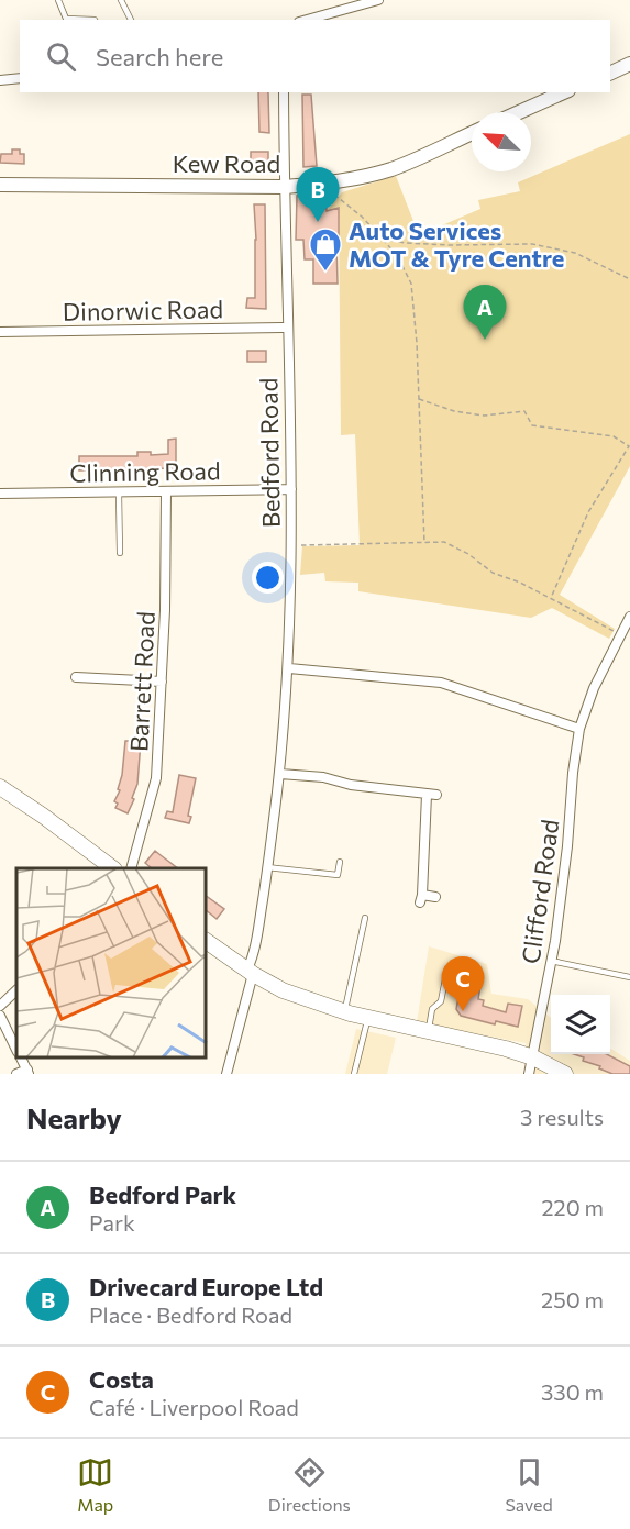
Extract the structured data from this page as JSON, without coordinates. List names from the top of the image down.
{
  "streets": {
    "main road": ["Kew Road"],
    "street": [
      "Dinorwic Road",
      "Bedford Road",
      "Clinning Road",
      "Barrett Road",
      "Clifford Road"
    ]
  },
  "crossings": [
    ["Kew Road", "Bedford Road"],
    ["Dinorwic Road", "Bedford Road"],
    ["Bedford Road", "Clinning Road"],
    ["Clinning Road", "Barrett Road"]
  ],
  "places": {
    "shop": ["Auto Services MOT & Tyre Centre"]
  },
  "north": "top left",
  "page": {
    "search": "Search here",
    "pins": ["B", "A", "C"],
    "heading": ["Nearby", "3 results"],
    "list": [
      {
        "mark": "A",
        "name": "Bedford Park",
        "note": "Park",
        "value": "220 m"
      },
      {
        "mark": "B",
        "name": "Drivecard Europe Ltd",
        "note": "Place · Bedford Road",
        "value": "250 m"
      },
      {
        "mark": "C",
        "name": "Costa",
        "note": "Café · Liverpool Road",
        "value": "330 m"
      }
    ],
    "nav": ["Map", "Directions", "Saved"]
  }
}
